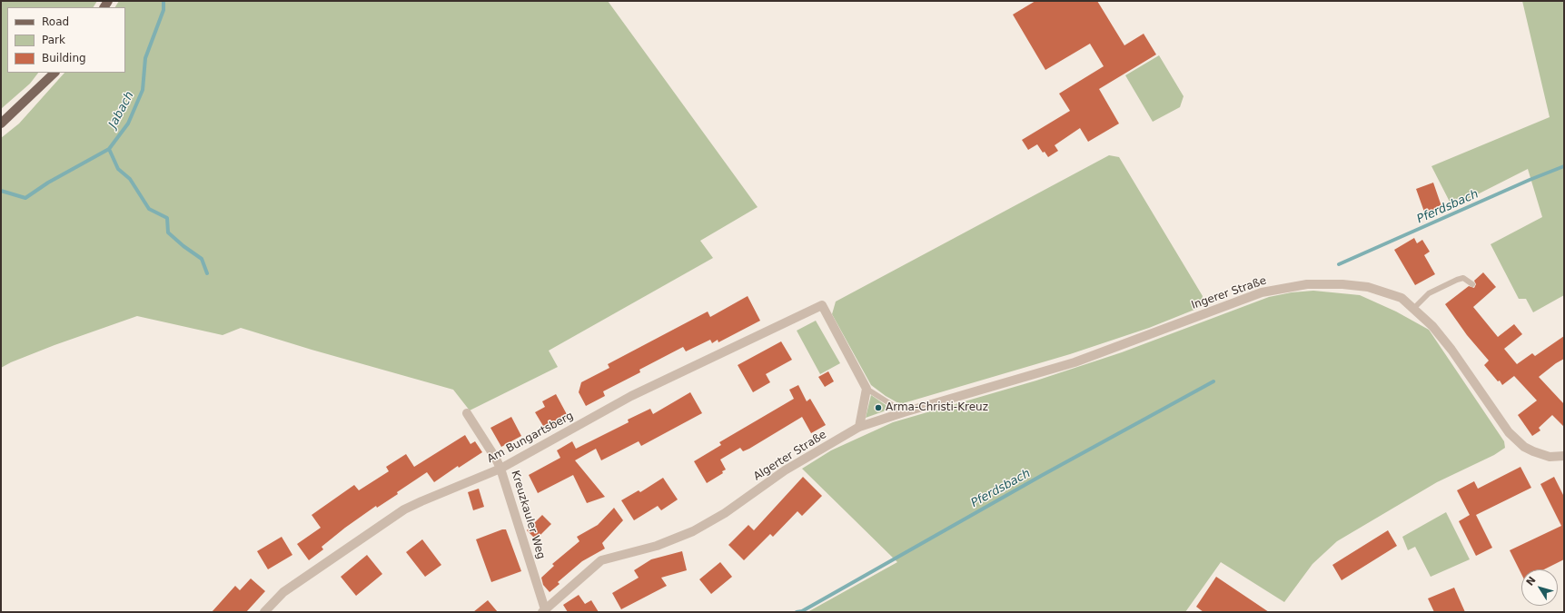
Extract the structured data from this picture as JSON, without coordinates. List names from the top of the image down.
{
  "streets": {
    "street": [
      "Ingerer Straße",
      "Am Bungartsberg",
      "Algerter Straße",
      "Kreuzkauler Weg"
    ]
  },
  "crossings": [
    ["Ingerer Straße", "Algerter Straße"],
    ["Am Bungartsberg", "Kreuzkauler Weg"],
    ["Algerter Straße", "Kreuzkauler Weg"]
  ],
  "water": ["Jabach", "Pferdsbach"],
  "places": ["Arma-Christi-Kreuz"],
  "legend": ["Road", "Park", "Building"],
  "north": "top left"
}
